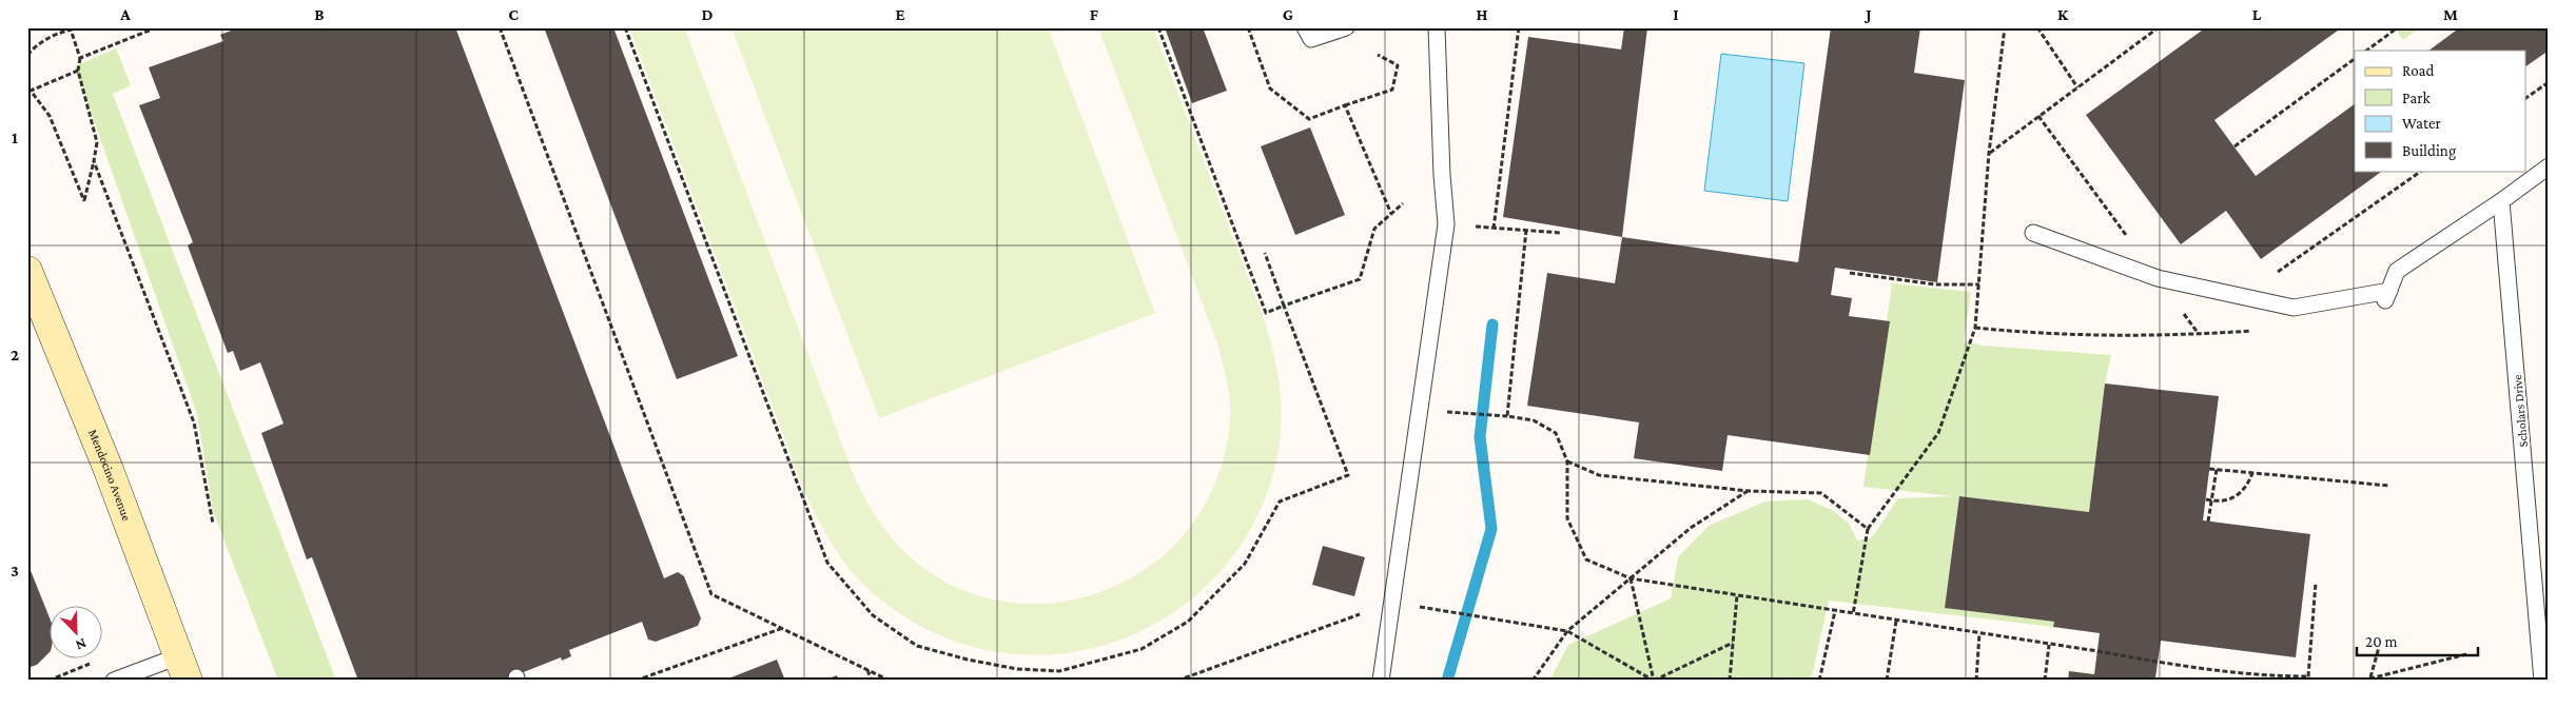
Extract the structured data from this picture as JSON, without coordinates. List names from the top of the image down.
{
  "streets": {
    "main road": ["Mendocino Avenue"],
    "lane": ["Scholars Drive"]
  },
  "legend": [
    "Road",
    "Park",
    "Water",
    "Building"
  ],
  "scale_bar": "20 m",
  "north": "bottom right",
  "grid": {
    "columns": [
      "A",
      "B",
      "C",
      "D",
      "E",
      "F",
      "G",
      "H",
      "I",
      "J",
      "K",
      "L",
      "M"
    ],
    "rows": ["1", "2", "3"]
  }
}
